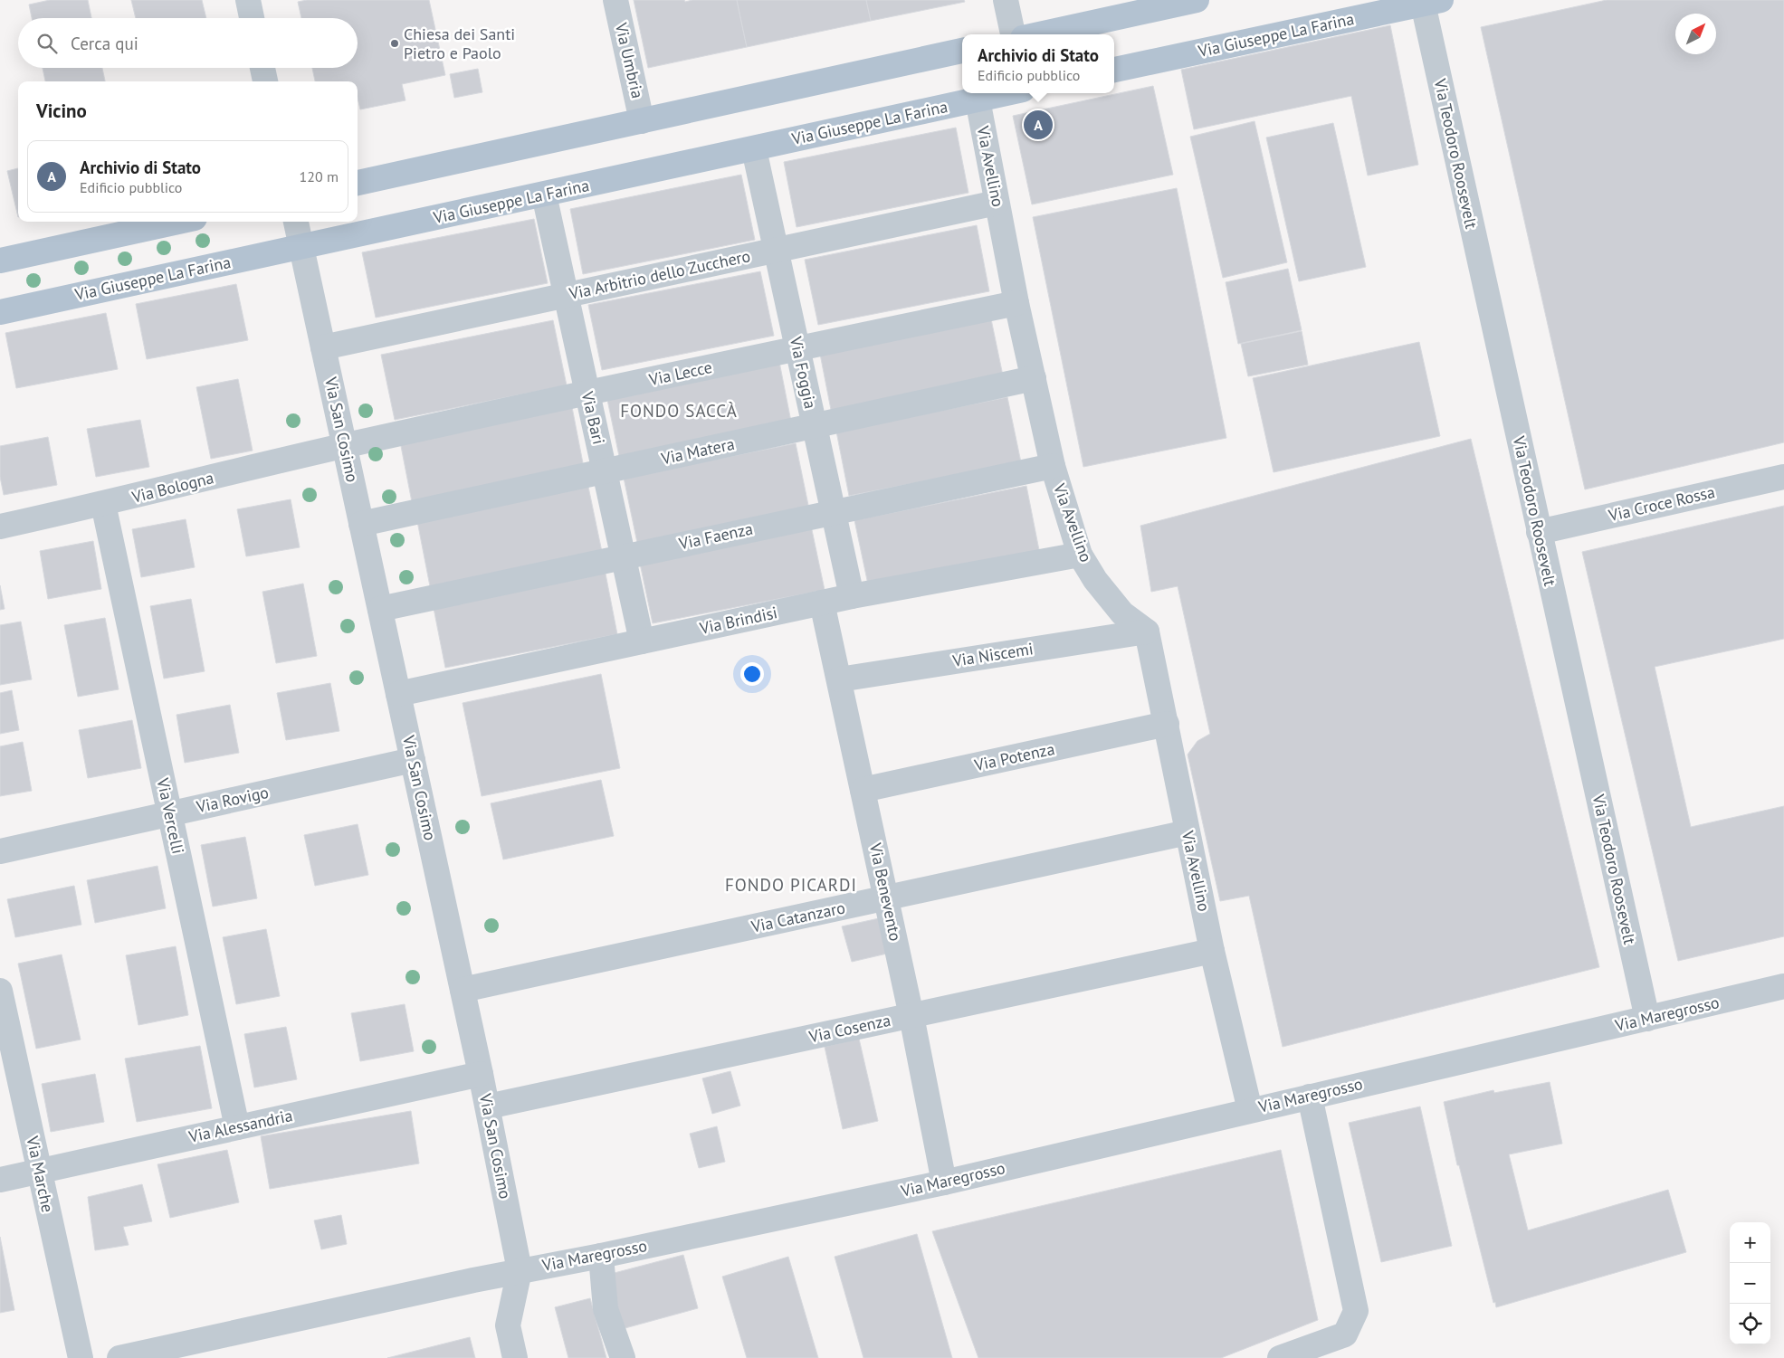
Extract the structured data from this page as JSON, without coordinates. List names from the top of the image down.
{
  "streets": {
    "main road": ["Via Giuseppe La Farina"],
    "street": [
      "Via Umbria",
      "Via Teodoro Roosevelt",
      "Via Avellino",
      "Via Arbitrio dello Zucchero",
      "Via Foggia",
      "Via Lecce",
      "Via Bari",
      "Via San Cosimo",
      "Via Matera",
      "Via Bologna",
      "Via Croce Rossa",
      "Via Faenza",
      "Via Brindisi",
      "Via Niscemi",
      "Via Potenza",
      "Via Rovigo",
      "Via Vercelli",
      "Via Benevento",
      "Via Catanzaro",
      "Via Maregrosso",
      "Via Cosenza",
      "Via Alessandria",
      "Via Marche"
    ]
  },
  "crossings": [
    ["Via Giuseppe La Farina", "Via Teodoro Roosevelt"],
    ["Via Giuseppe La Farina", "Via Avellino"],
    ["Via Giuseppe La Farina", "Via Foggia"],
    ["Via Giuseppe La Farina", "Via Bari"],
    ["Via Giuseppe La Farina", "Via San Cosimo"],
    ["Via Teodoro Roosevelt", "Via Croce Rossa"],
    ["Via Teodoro Roosevelt", "Via Maregrosso"],
    ["Via Avellino", "Via Arbitrio dello Zucchero"],
    ["Via Avellino", "Via Lecce"],
    ["Via Avellino", "Via Matera"],
    ["Via Avellino", "Via Faenza"],
    ["Via Avellino", "Via Brindisi"],
    ["Via Avellino", "Via Niscemi"],
    ["Via Avellino", "Via Potenza"],
    ["Via Avellino", "Via Catanzaro"],
    ["Via Avellino", "Via Maregrosso"],
    ["Via Avellino", "Via Cosenza"],
    ["Via Arbitrio dello Zucchero", "Via Foggia"],
    ["Via Arbitrio dello Zucchero", "Via Bari"],
    ["Via Arbitrio dello Zucchero", "Via San Cosimo"],
    ["Via Foggia", "Via Lecce"],
    ["Via Foggia", "Via Matera"],
    ["Via Foggia", "Via Faenza"],
    ["Via Foggia", "Via Brindisi"],
    ["Via Lecce", "Via Bari"],
    ["Via Lecce", "Via San Cosimo"],
    ["Via Lecce", "Via Bologna"],
    ["Via Bari", "Via Matera"],
    ["Via Bari", "Via Faenza"],
    ["Via Bari", "Via Brindisi"],
    ["Via San Cosimo", "Via Matera"],
    ["Via San Cosimo", "Via Bologna"],
    ["Via San Cosimo", "Via Faenza"],
    ["Via San Cosimo", "Via Brindisi"],
    ["Via San Cosimo", "Via Rovigo"],
    ["Via San Cosimo", "Via Catanzaro"],
    ["Via San Cosimo", "Via Maregrosso"],
    ["Via San Cosimo", "Via Cosenza"],
    ["Via San Cosimo", "Via Alessandria"],
    ["Via Bologna", "Via Vercelli"],
    ["Via Brindisi", "Via Benevento"],
    ["Via Niscemi", "Via Benevento"],
    ["Via Potenza", "Via Benevento"],
    ["Via Rovigo", "Via Vercelli"],
    ["Via Vercelli", "Via Alessandria"],
    ["Via Benevento", "Via Catanzaro"],
    ["Via Benevento", "Via Maregrosso"],
    ["Via Benevento", "Via Cosenza"],
    ["Via Alessandria", "Via Marche"]
  ],
  "districts": ["FONDO SACCÀ", "FONDO PICARDI"],
  "places": ["Chiesa dei Santi Pietro e Paolo"],
  "north": "top right",
  "page": {
    "search": "Cerca qui",
    "popup": ["Archivio di Stato", "Edificio pubblico"],
    "heading": "Vicino",
    "pins": "A",
    "list": [
      {
        "mark": "A",
        "name": "Archivio di Stato",
        "note": "Edificio pubblico",
        "value": "120 m"
      }
    ],
    "map_buttons": ["+", "−"]
  }
}
